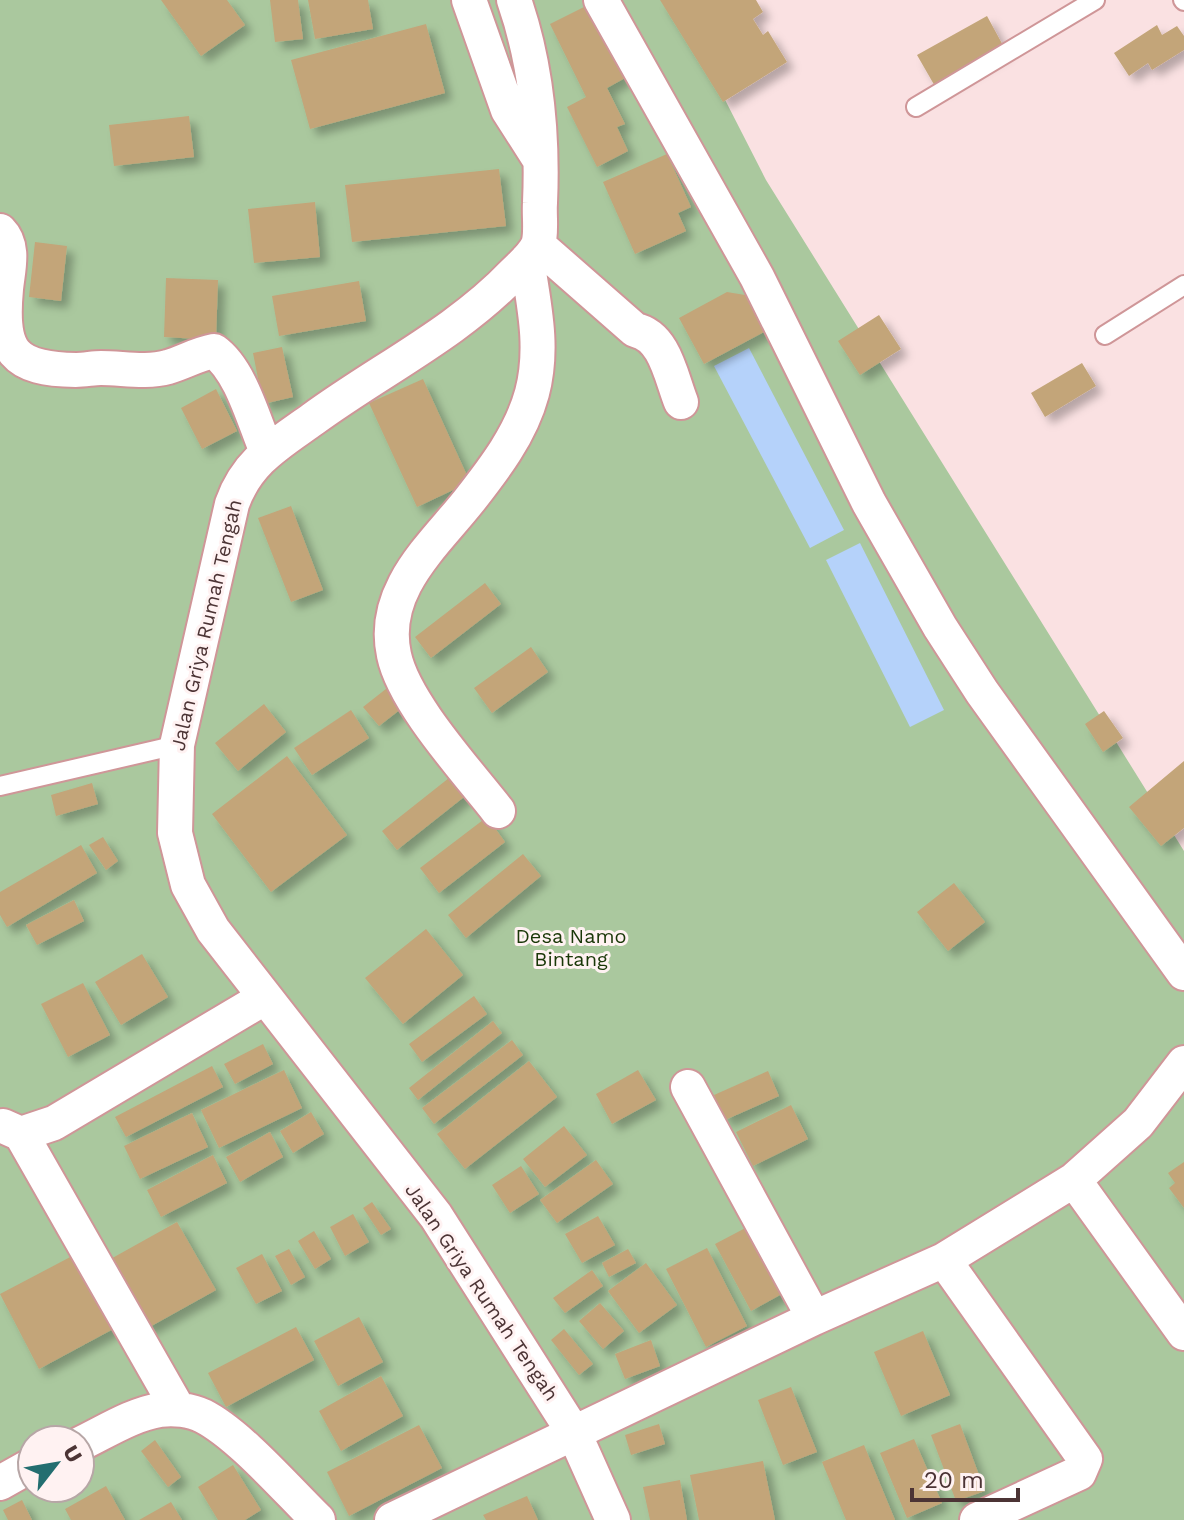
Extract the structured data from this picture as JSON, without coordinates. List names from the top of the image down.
{
  "streets": {
    "street": ["Jalan Griya Rumah Tengah"]
  },
  "parks": ["Desa Namo Bintang"],
  "scale_bar": "20 m",
  "north": "top right"
}
